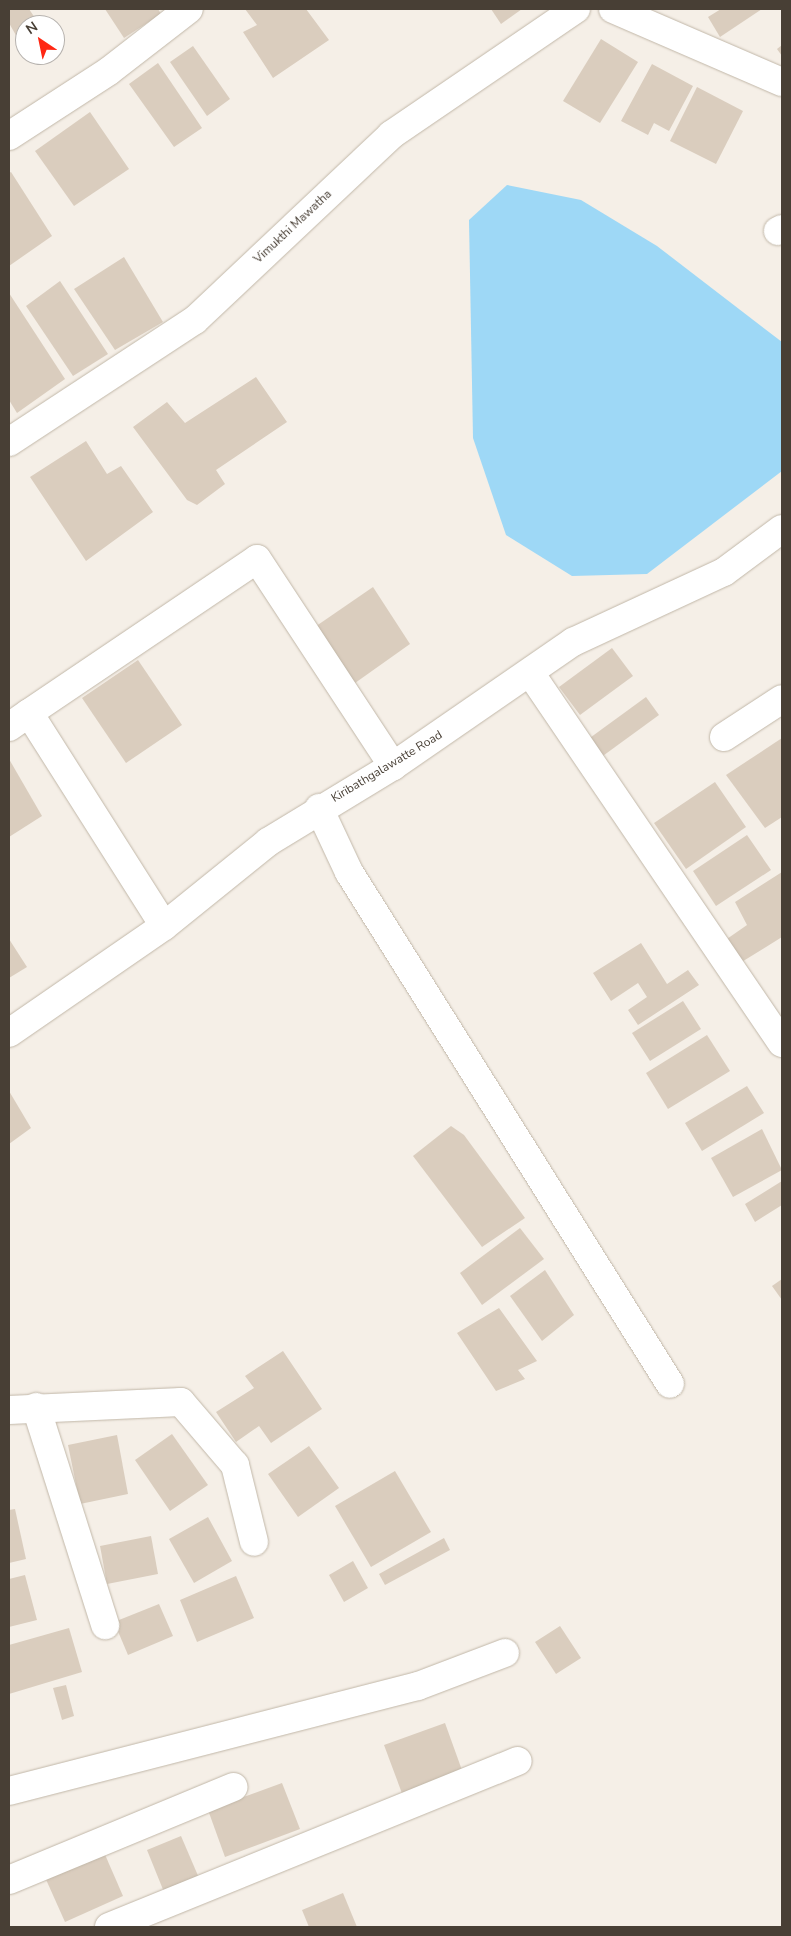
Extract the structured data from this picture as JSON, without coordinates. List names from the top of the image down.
{
  "streets": {
    "street": ["Vimukthi Mawatha", "Kiribathgalawatte Road"]
  },
  "north": "top left"
}
